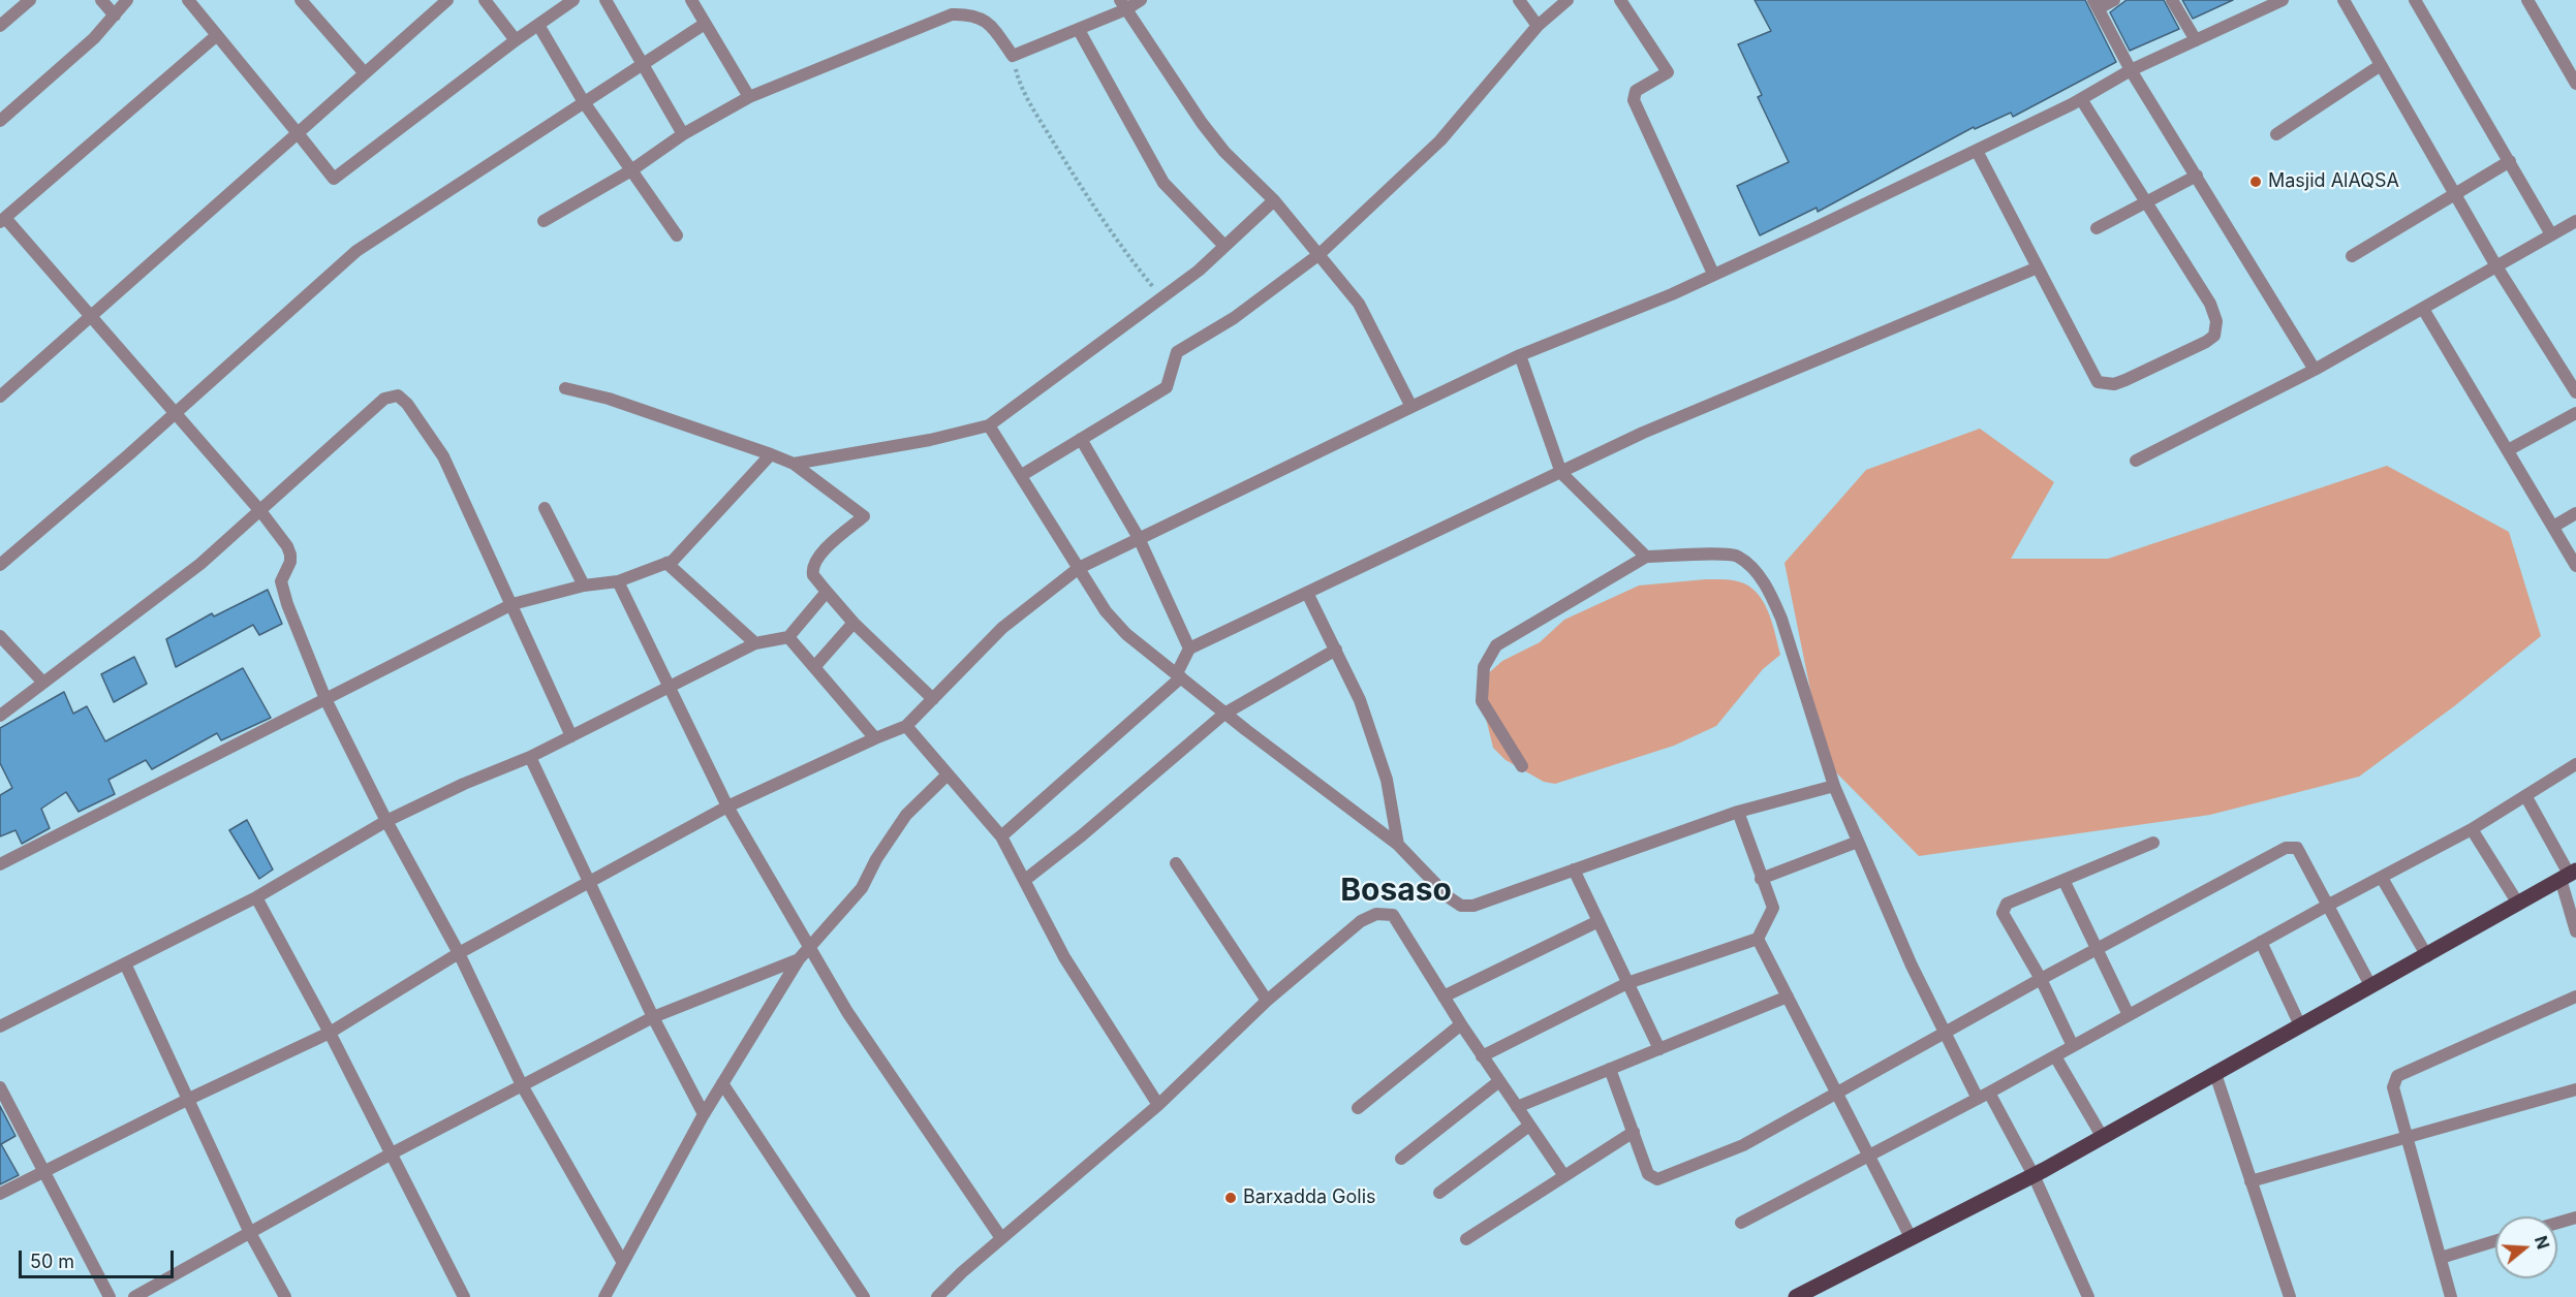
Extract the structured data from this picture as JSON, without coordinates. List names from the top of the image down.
{
  "districts": ["Bosaso"],
  "places": ["Masjid AlAQSA", "Barxadda Golis"],
  "scale_bar": "50 m",
  "north": "right"
}
